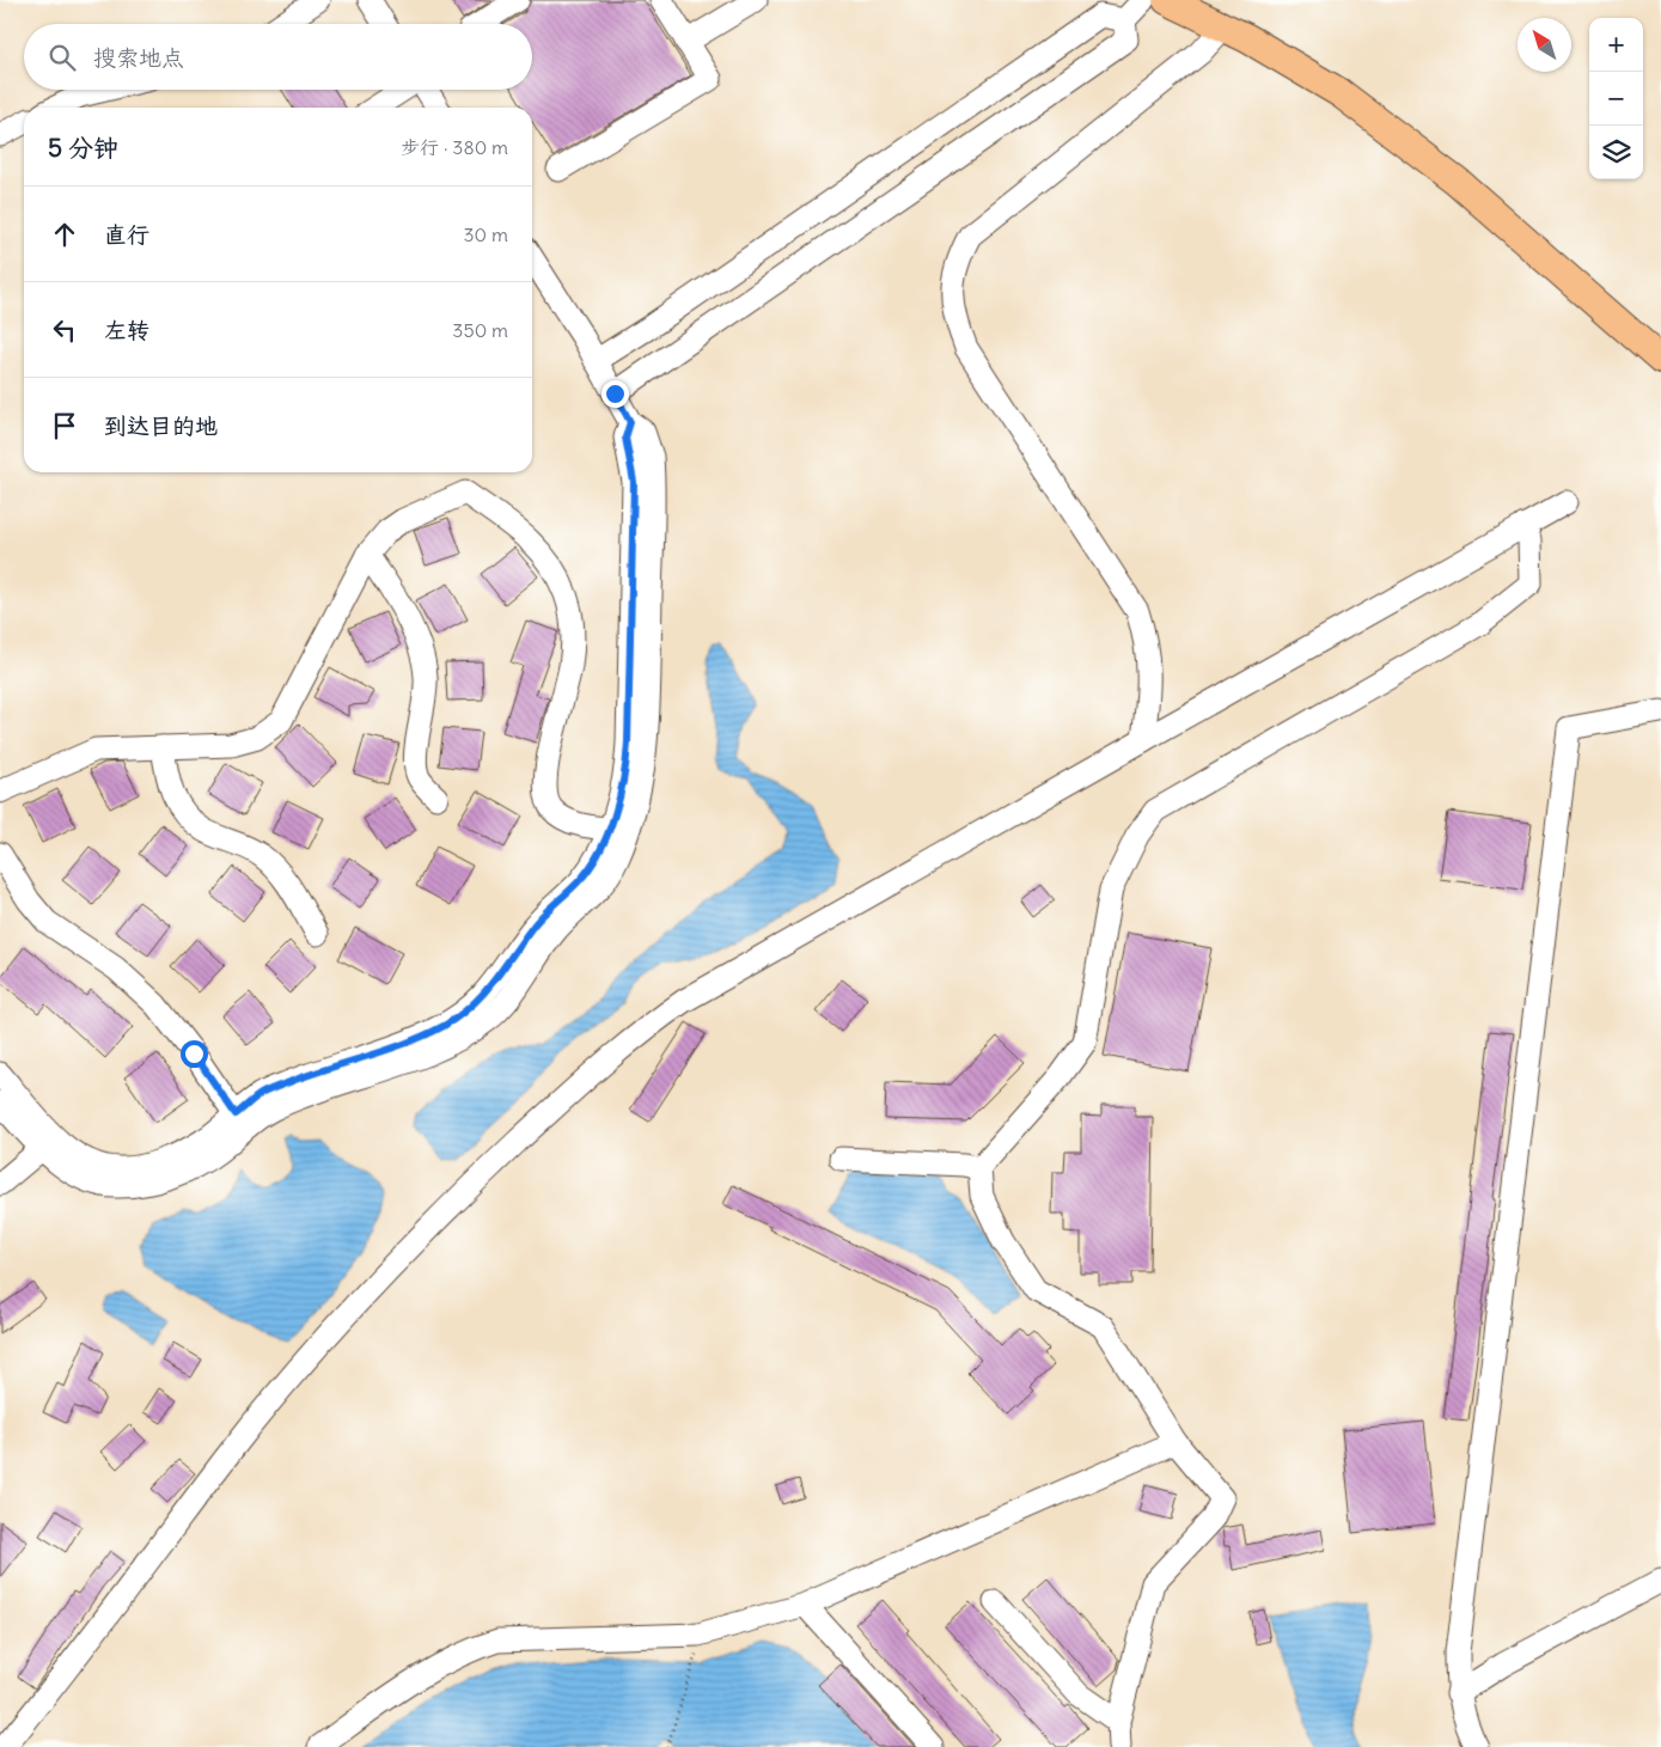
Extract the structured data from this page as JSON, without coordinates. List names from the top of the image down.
{
  "north": "top left",
  "page": {
    "map_buttons": ["+", "−"],
    "search": "搜索地点",
    "heading": ["5 分钟", "步行 · 380 m"],
    "list": [
      ["直行", "30 m"],
      ["左转", "350 m"],
      "到达目的地"
    ]
  }
}
